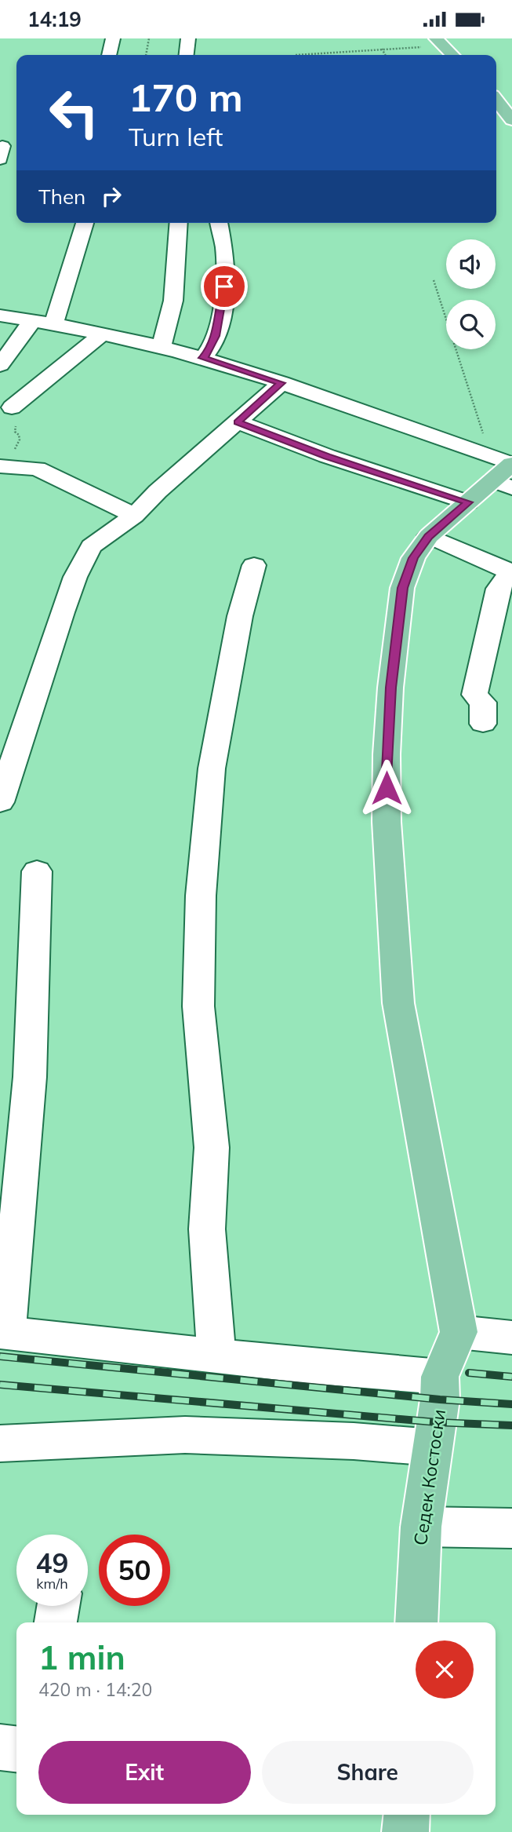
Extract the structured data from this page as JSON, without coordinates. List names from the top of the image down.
{
  "streets": {
    "main road": ["Седек Костоски"]
  },
  "page": {
    "status": "14:19",
    "turn": ["170 m", "Turn left"],
    "then": "Then",
    "speed": "49 km/h",
    "limit": "50",
    "heading": ["1 min", "420 m · 14:20"],
    "buttons": ["Exit", "Share"]
  }
}
